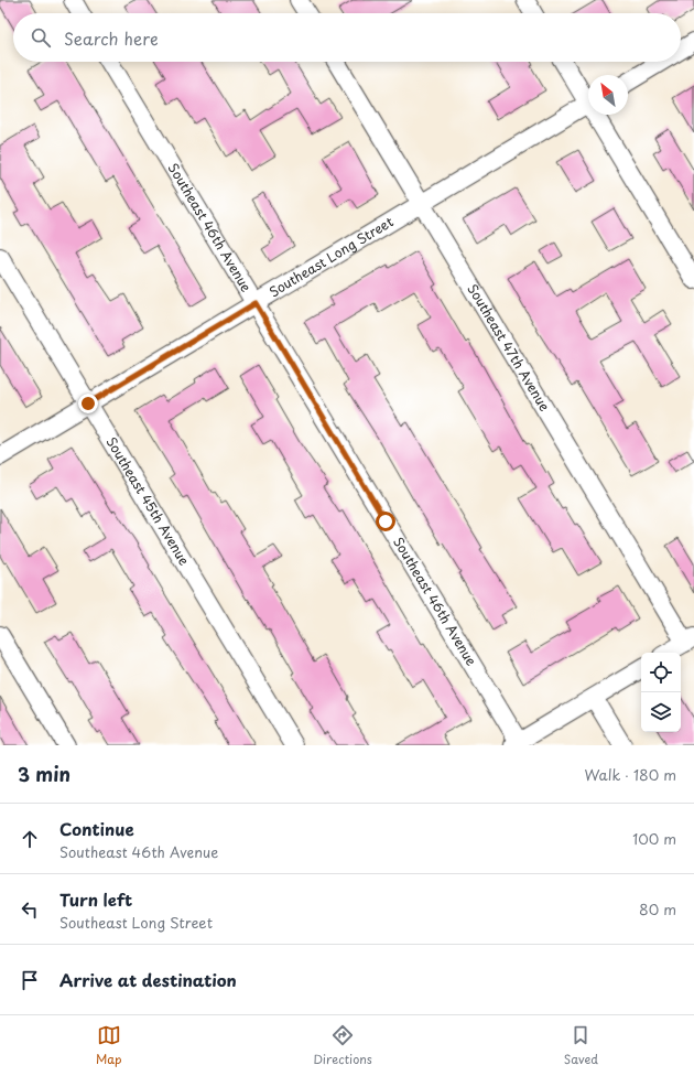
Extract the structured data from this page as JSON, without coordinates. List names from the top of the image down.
{
  "streets": {
    "street": [
      "Southeast 46th Avenue",
      "Southeast Long Street",
      "Southeast 47th Avenue",
      "Southeast 45th Avenue"
    ]
  },
  "crossings": [
    ["Southeast 46th Avenue", "Southeast Long Street"],
    ["Southeast Long Street", "Southeast 47th Avenue"],
    ["Southeast Long Street", "Southeast 45th Avenue"]
  ],
  "north": "top left",
  "page": {
    "search": "Search here",
    "heading": ["3 min", "Walk · 180 m"],
    "list": [
      ["Continue", "Southeast 46th Avenue", "100 m"],
      ["Turn left", "Southeast Long Street", "80 m"],
      "Arrive at destination"
    ],
    "nav": ["Map", "Directions", "Saved"]
  }
}
